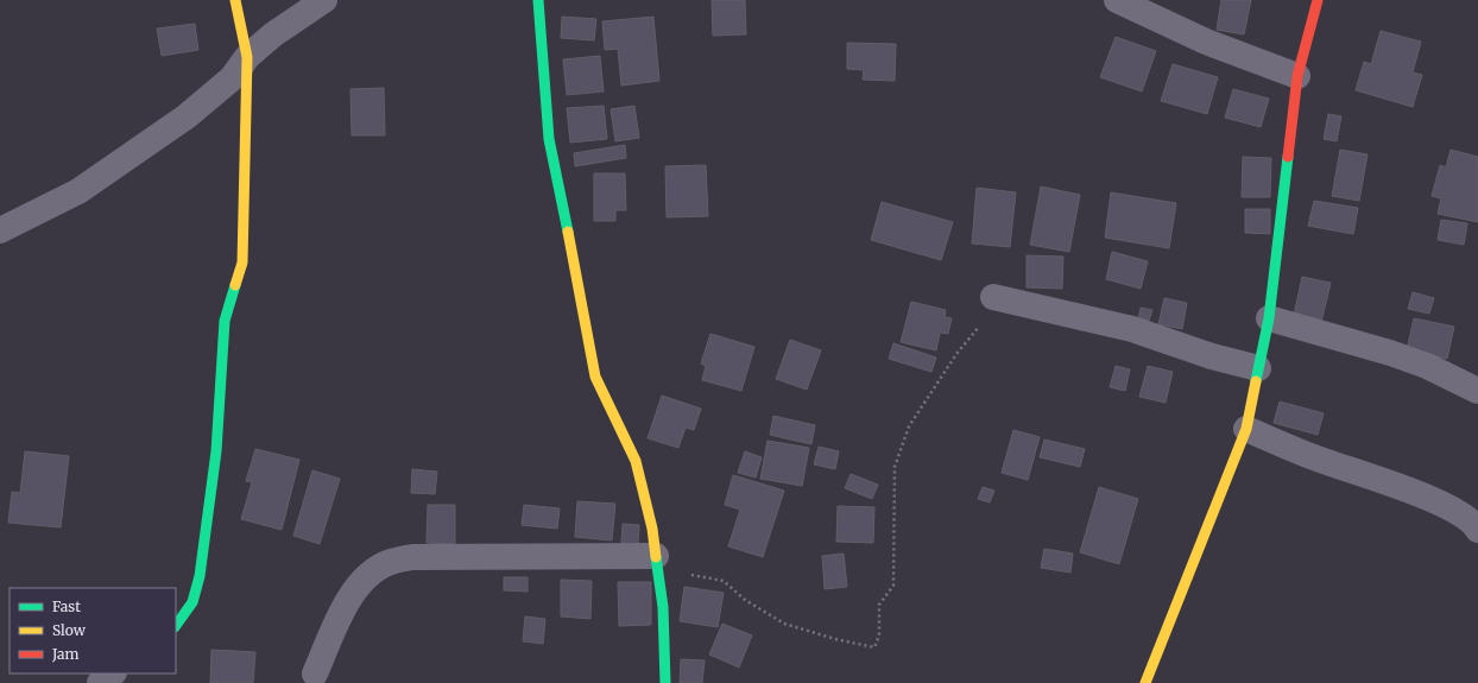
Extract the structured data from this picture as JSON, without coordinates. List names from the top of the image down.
{
  "legend": ["Fast", "Slow", "Jam"]
}
